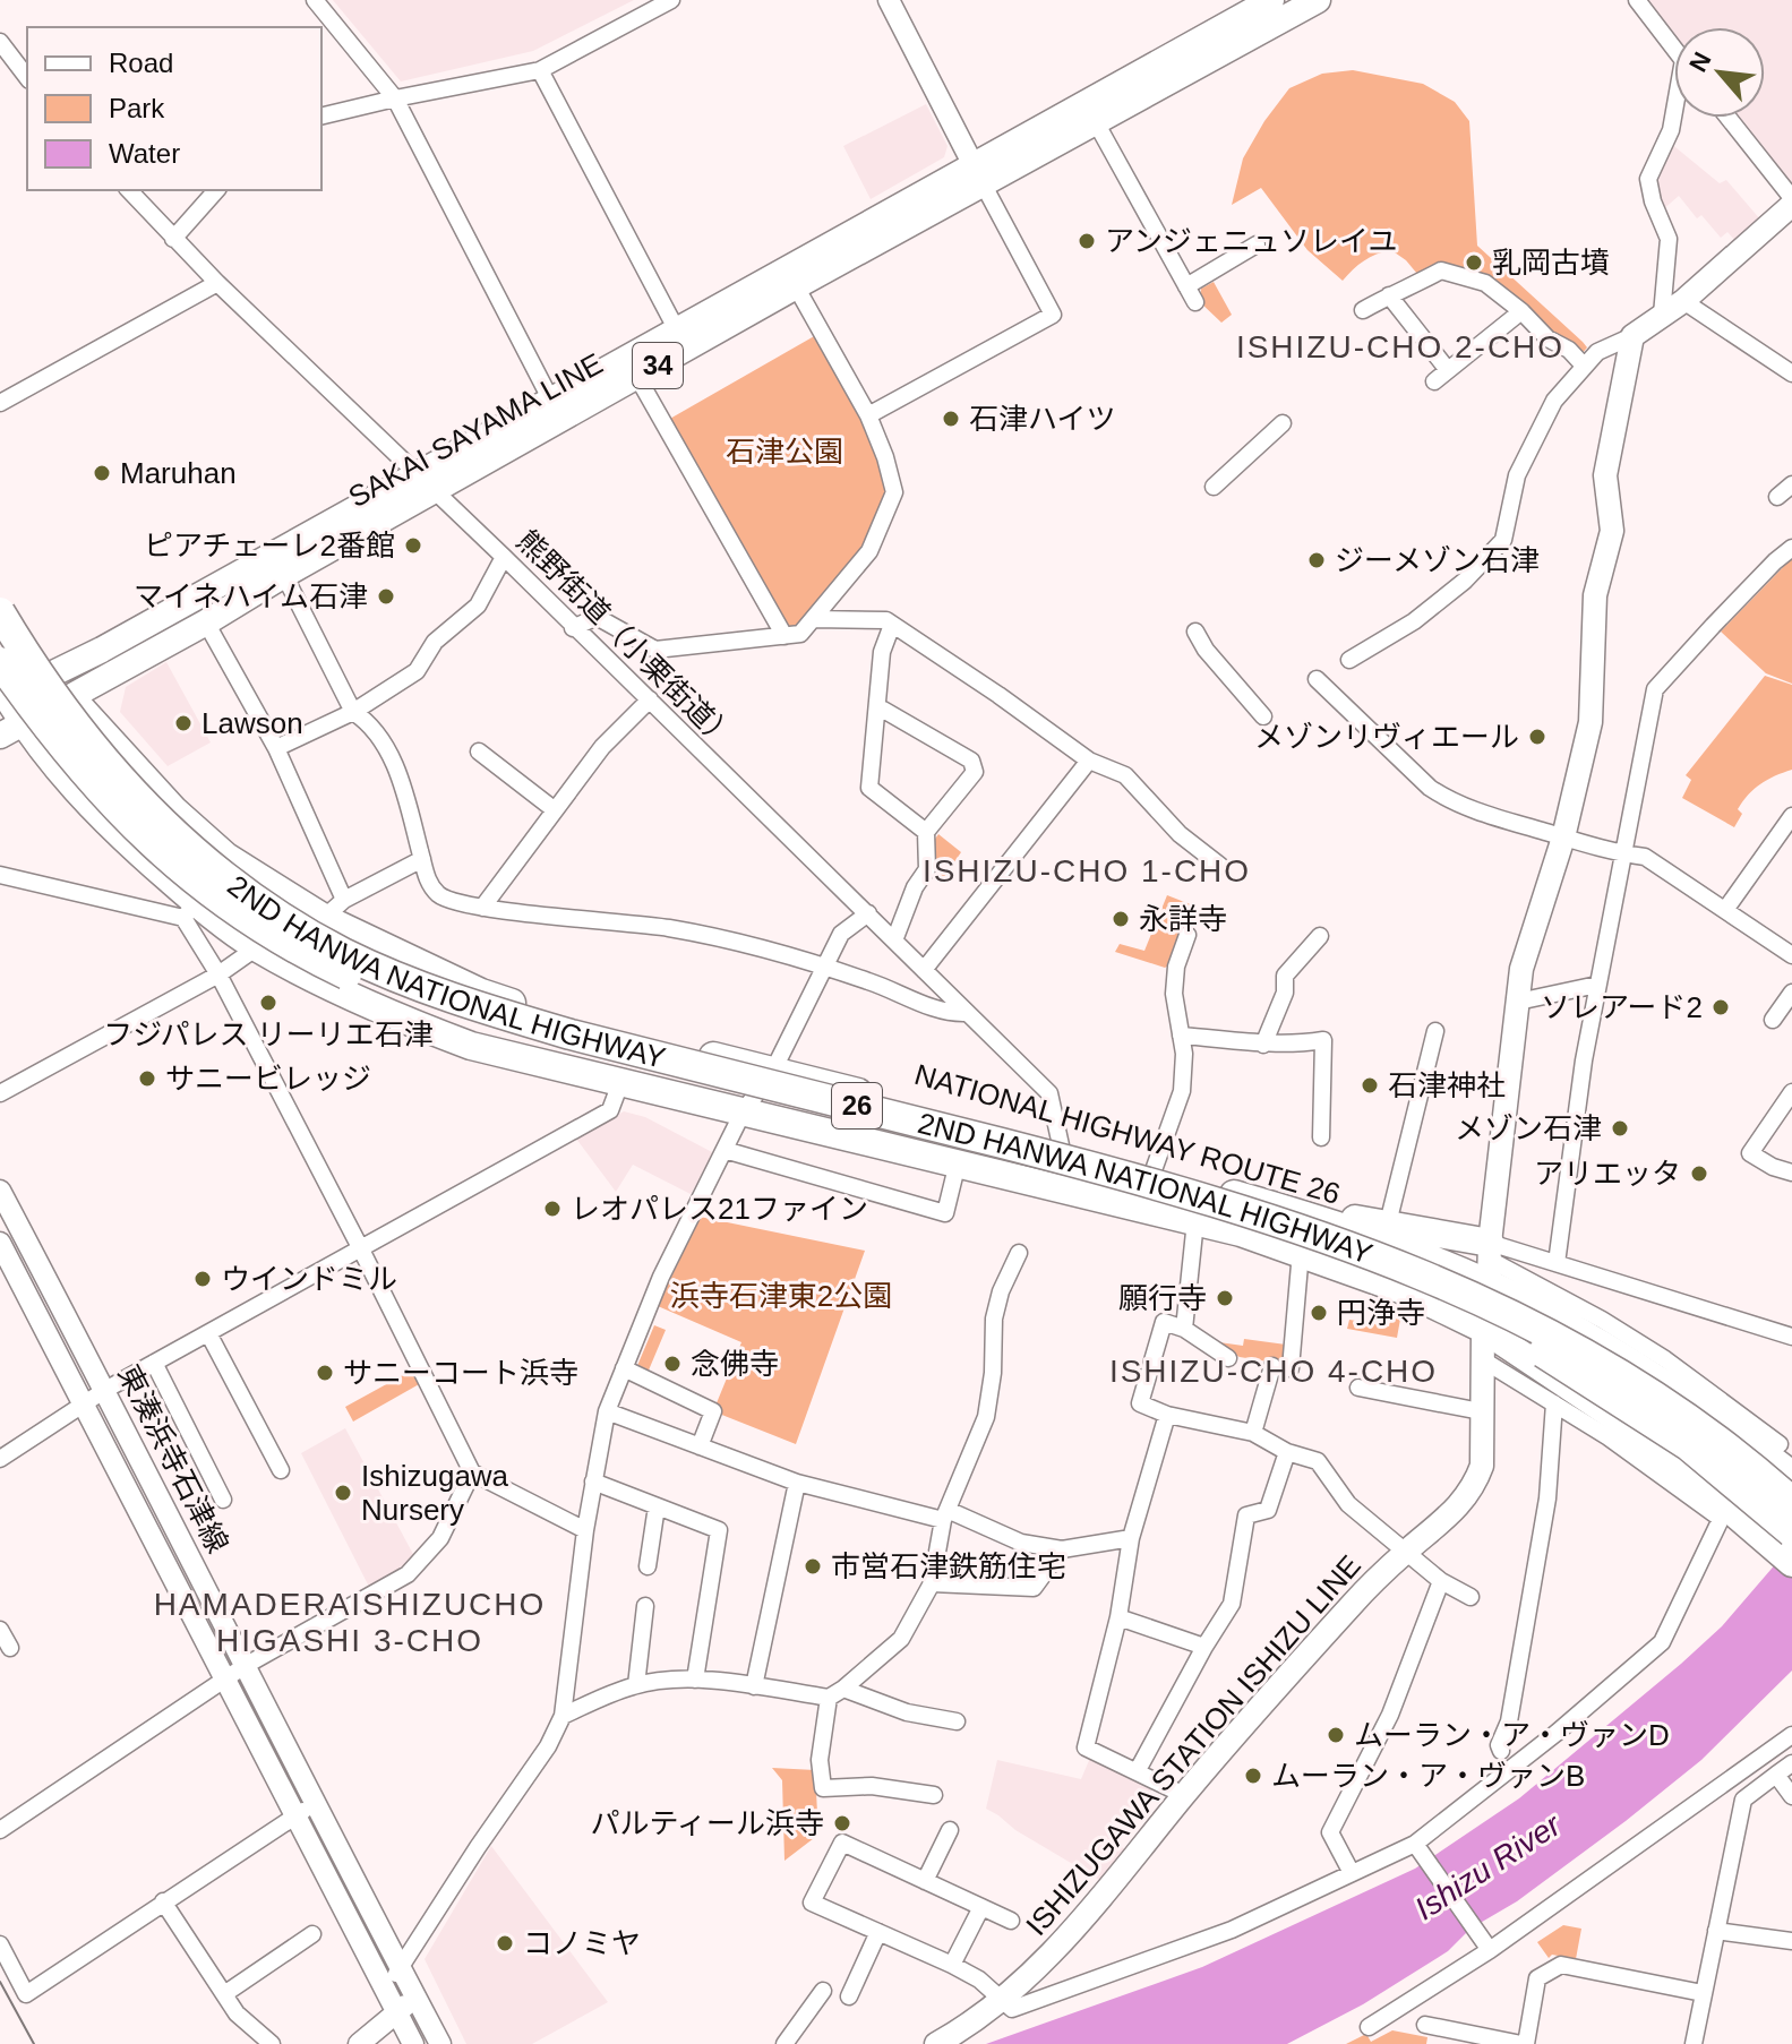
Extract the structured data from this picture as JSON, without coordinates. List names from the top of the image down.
{
  "streets": {
    "highway": ["2ND HANWA NATIONAL HIGHWAY", "26", "NATIONAL HIGHWAY ROUTE 26"],
    "main road": ["34", "SAKAI SAYAMA LINE", "ISHIZUGAWA STATION ISHIZU LINE"],
    "street": ["熊野街道（小栗街道）", "東湊浜寺石津線"]
  },
  "crossings": [
    ["SAKAI SAYAMA LINE", "熊野街道（小栗街道）"],
    ["SAKAI SAYAMA LINE", "26"],
    ["SAKAI SAYAMA LINE", "NATIONAL HIGHWAY ROUTE 26"],
    ["熊野街道（小栗街道）", "NATIONAL HIGHWAY ROUTE 26"],
    ["2ND HANWA NATIONAL HIGHWAY", "26"],
    ["26", "ISHIZUGAWA STATION ISHIZU LINE"],
    ["NATIONAL HIGHWAY ROUTE 26", "ISHIZUGAWA STATION ISHIZU LINE"]
  ],
  "districts": [
    "ISHIZU-CHO 2-CHO",
    "ISHIZU-CHO 1-CHO",
    "ISHIZU-CHO 4-CHO",
    "HAMADERAISHIZUCHO HIGASHI 3-CHO"
  ],
  "water": ["Ishizu River"],
  "parks": ["石津公園", "浜寺石津東2公園"],
  "places": [
    "アンジェニュソレイユ",
    "乳岡古墳",
    "石津ハイツ",
    "Maruhan",
    "ピアチェーレ2番館",
    "ジーメゾン石津",
    "マイネハイム石津",
    "Lawson",
    "メゾンリヴィエール",
    "永詳寺",
    "フジパレス リーリエ石津",
    "ソレアード2",
    "サニービレッジ",
    "石津神社",
    "メゾン石津",
    "アリエッタ",
    "レオパレス21ファイン",
    "ウインドミル",
    "願行寺",
    "円浄寺",
    "念佛寺",
    "サニーコート浜寺",
    "Ishizugawa Nursery",
    "市営石津鉄筋住宅",
    "ムーラン・ア・ヴァンD",
    "ムーラン・ア・ヴァンB",
    "パルティール浜寺",
    "コノミヤ"
  ],
  "legend": ["Road", "Park", "Water"],
  "north": "top left"
}
